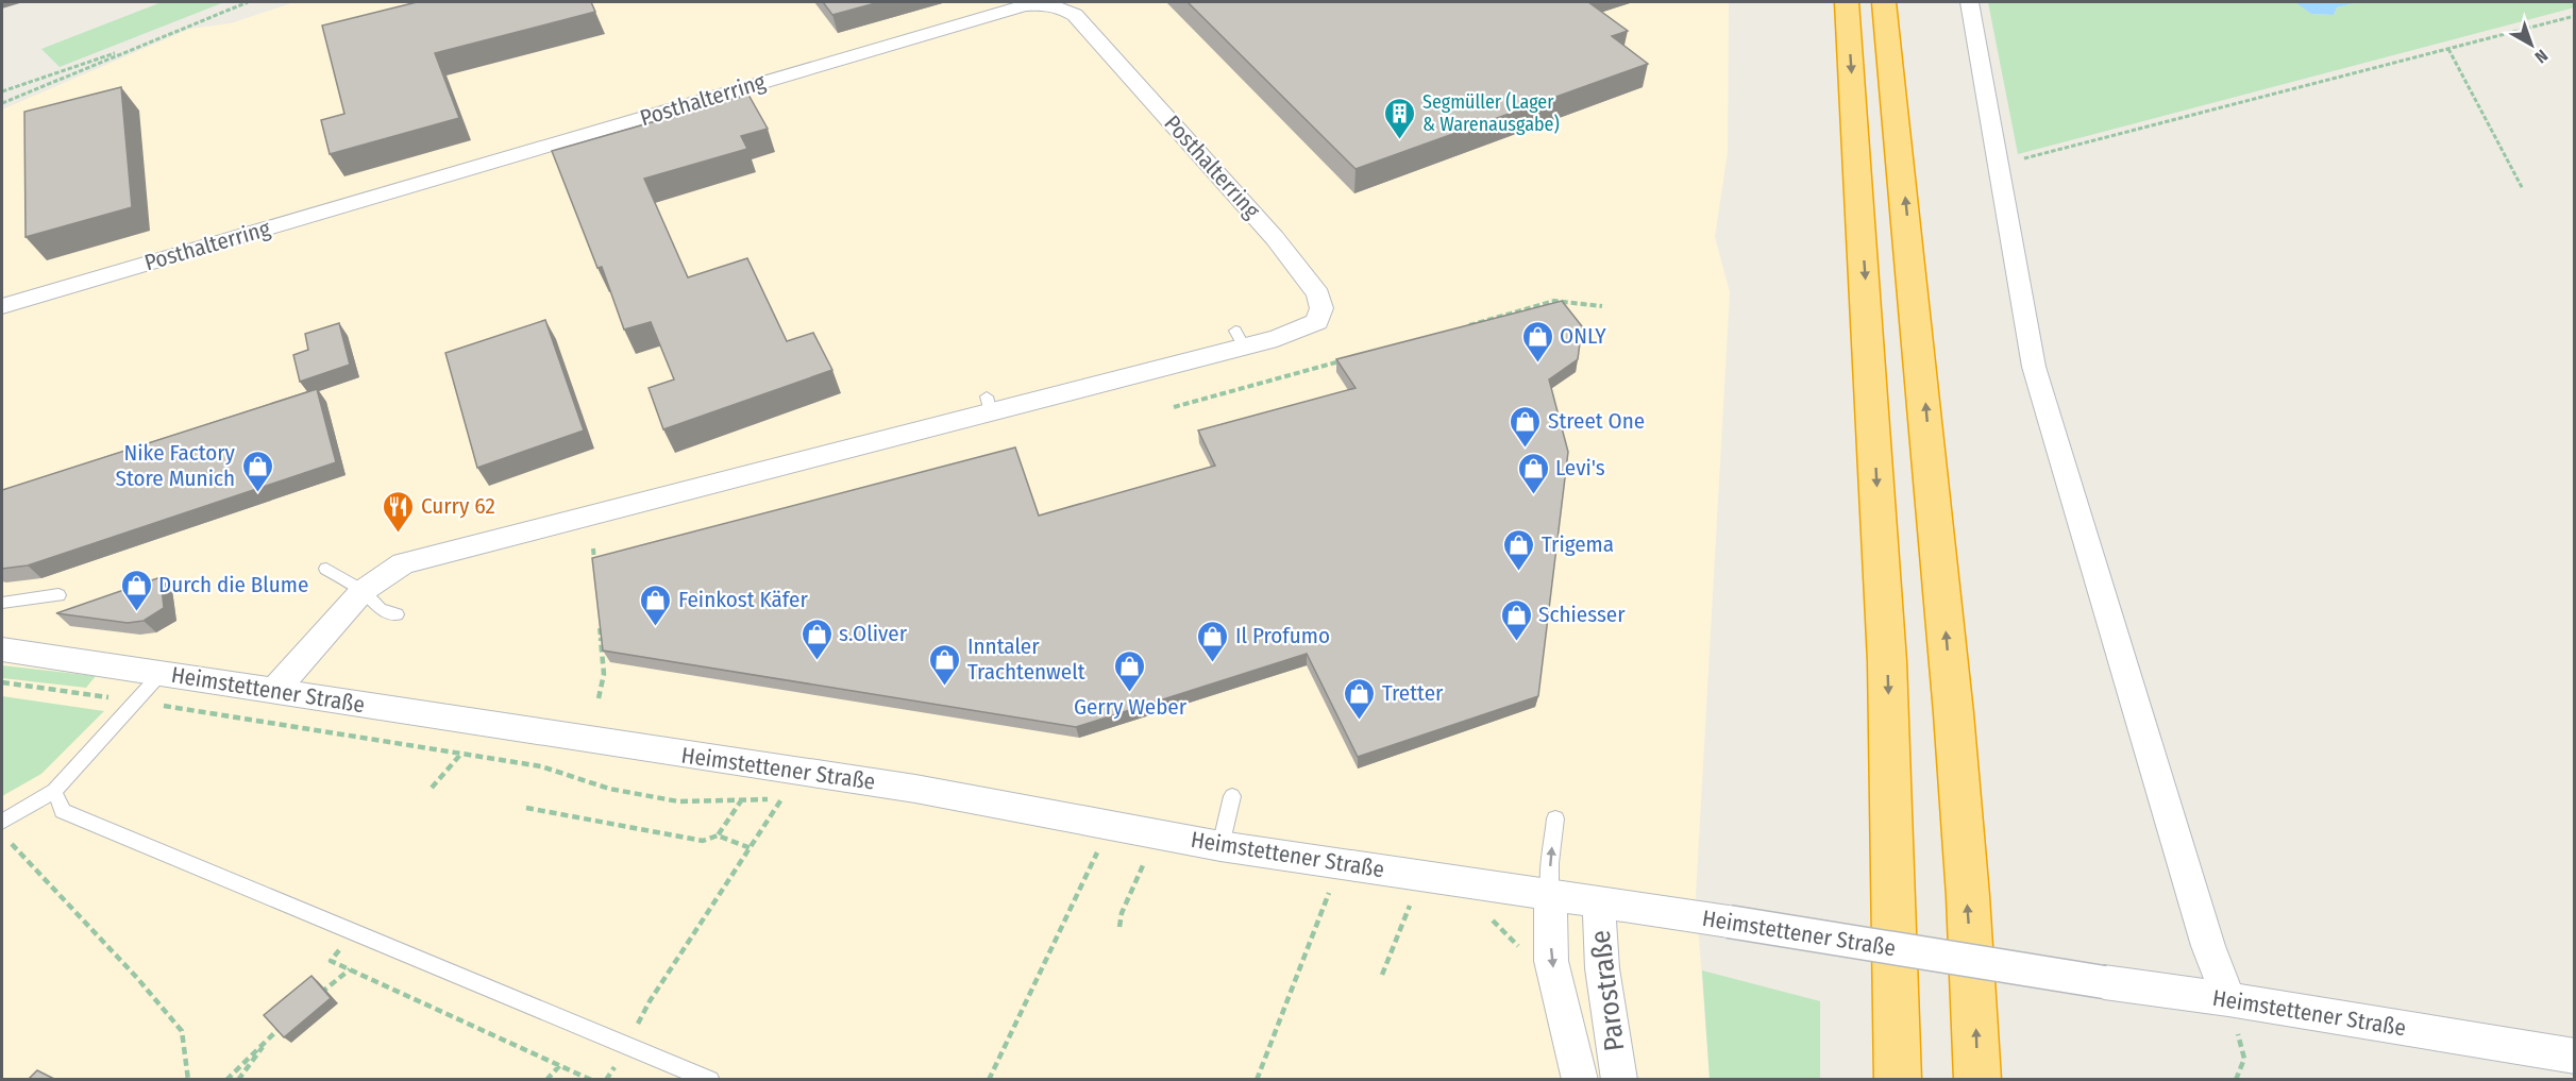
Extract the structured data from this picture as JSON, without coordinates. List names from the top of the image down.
{
  "streets": {
    "street": ["Posthalterring", "Heimstettener Straße", "Parostraße"]
  },
  "crossings": [
    ["Posthalterring", "Heimstettener Straße"],
    ["Heimstettener Straße", "Parostraße"]
  ],
  "places": {
    "building": ["Segmüller (Lager & Warenausgabe)"],
    "shop": [
      "ONLY",
      "Street One",
      "Nike Factory Store Munich",
      "Levi's",
      "Trigema",
      "Durch die Blume",
      "Feinkost Käfer",
      "Schiesser",
      "s.Oliver",
      "Il Profumo",
      "Inntaler Trachtenwelt",
      "Gerry Weber",
      "Tretter"
    ],
    "restaurant": ["Curry 62"]
  },
  "north": "bottom right"
}
